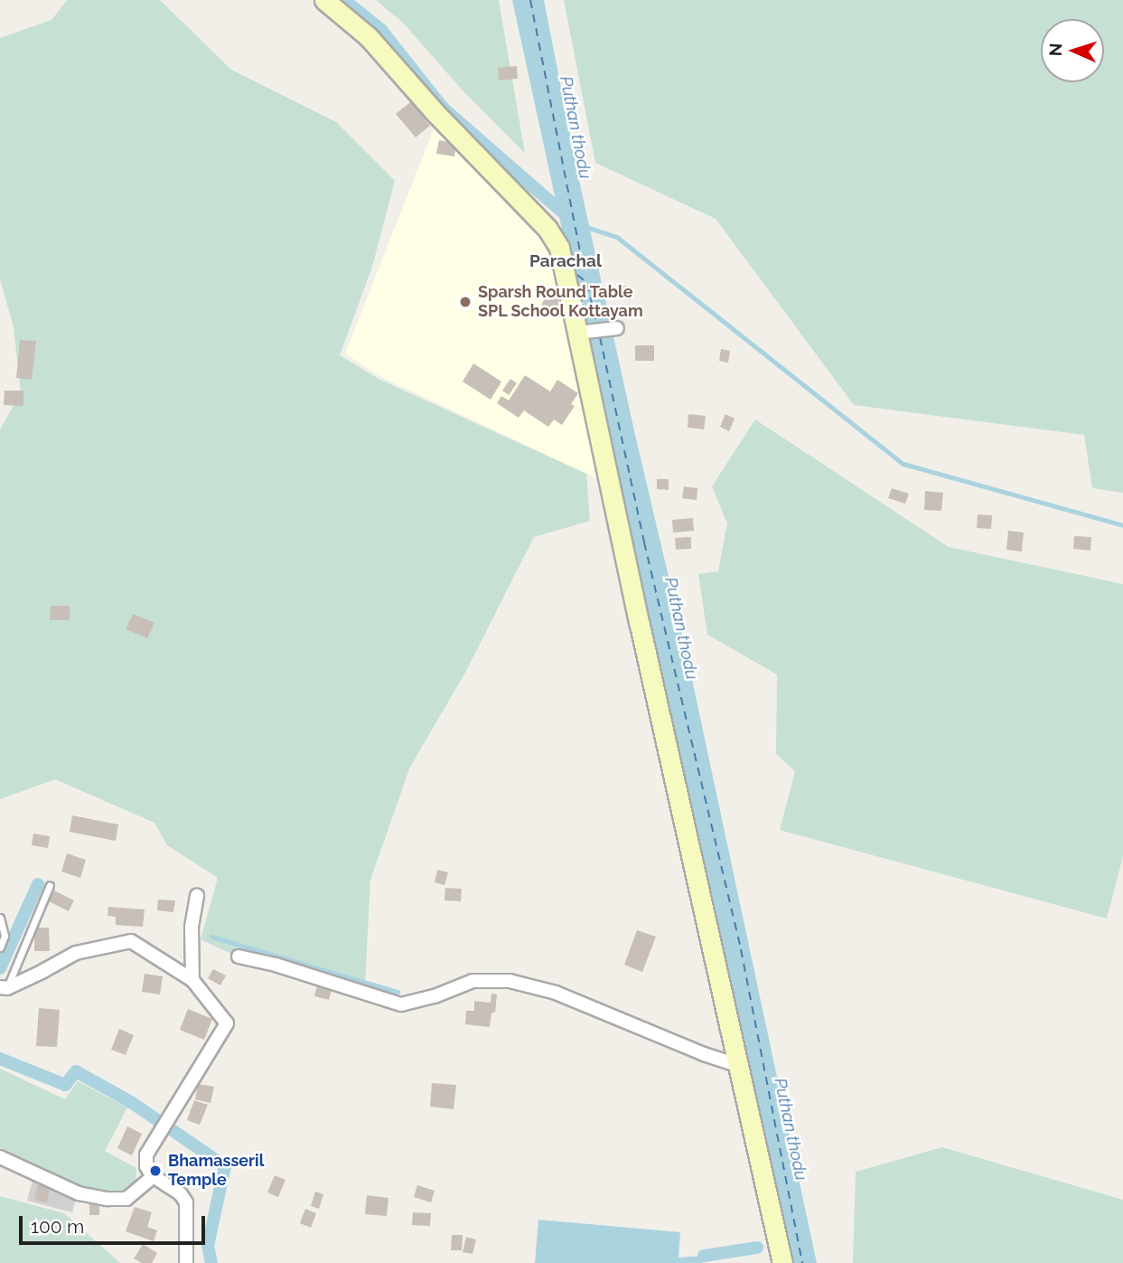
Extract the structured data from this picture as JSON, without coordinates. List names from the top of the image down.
{
  "districts": ["Parachal"],
  "water": ["Puthan thodu"],
  "places": ["Sparsh Round Table SPL School Kottayam", "Bhamasseril Temple"],
  "scale_bar": "100 m",
  "north": "left"
}
